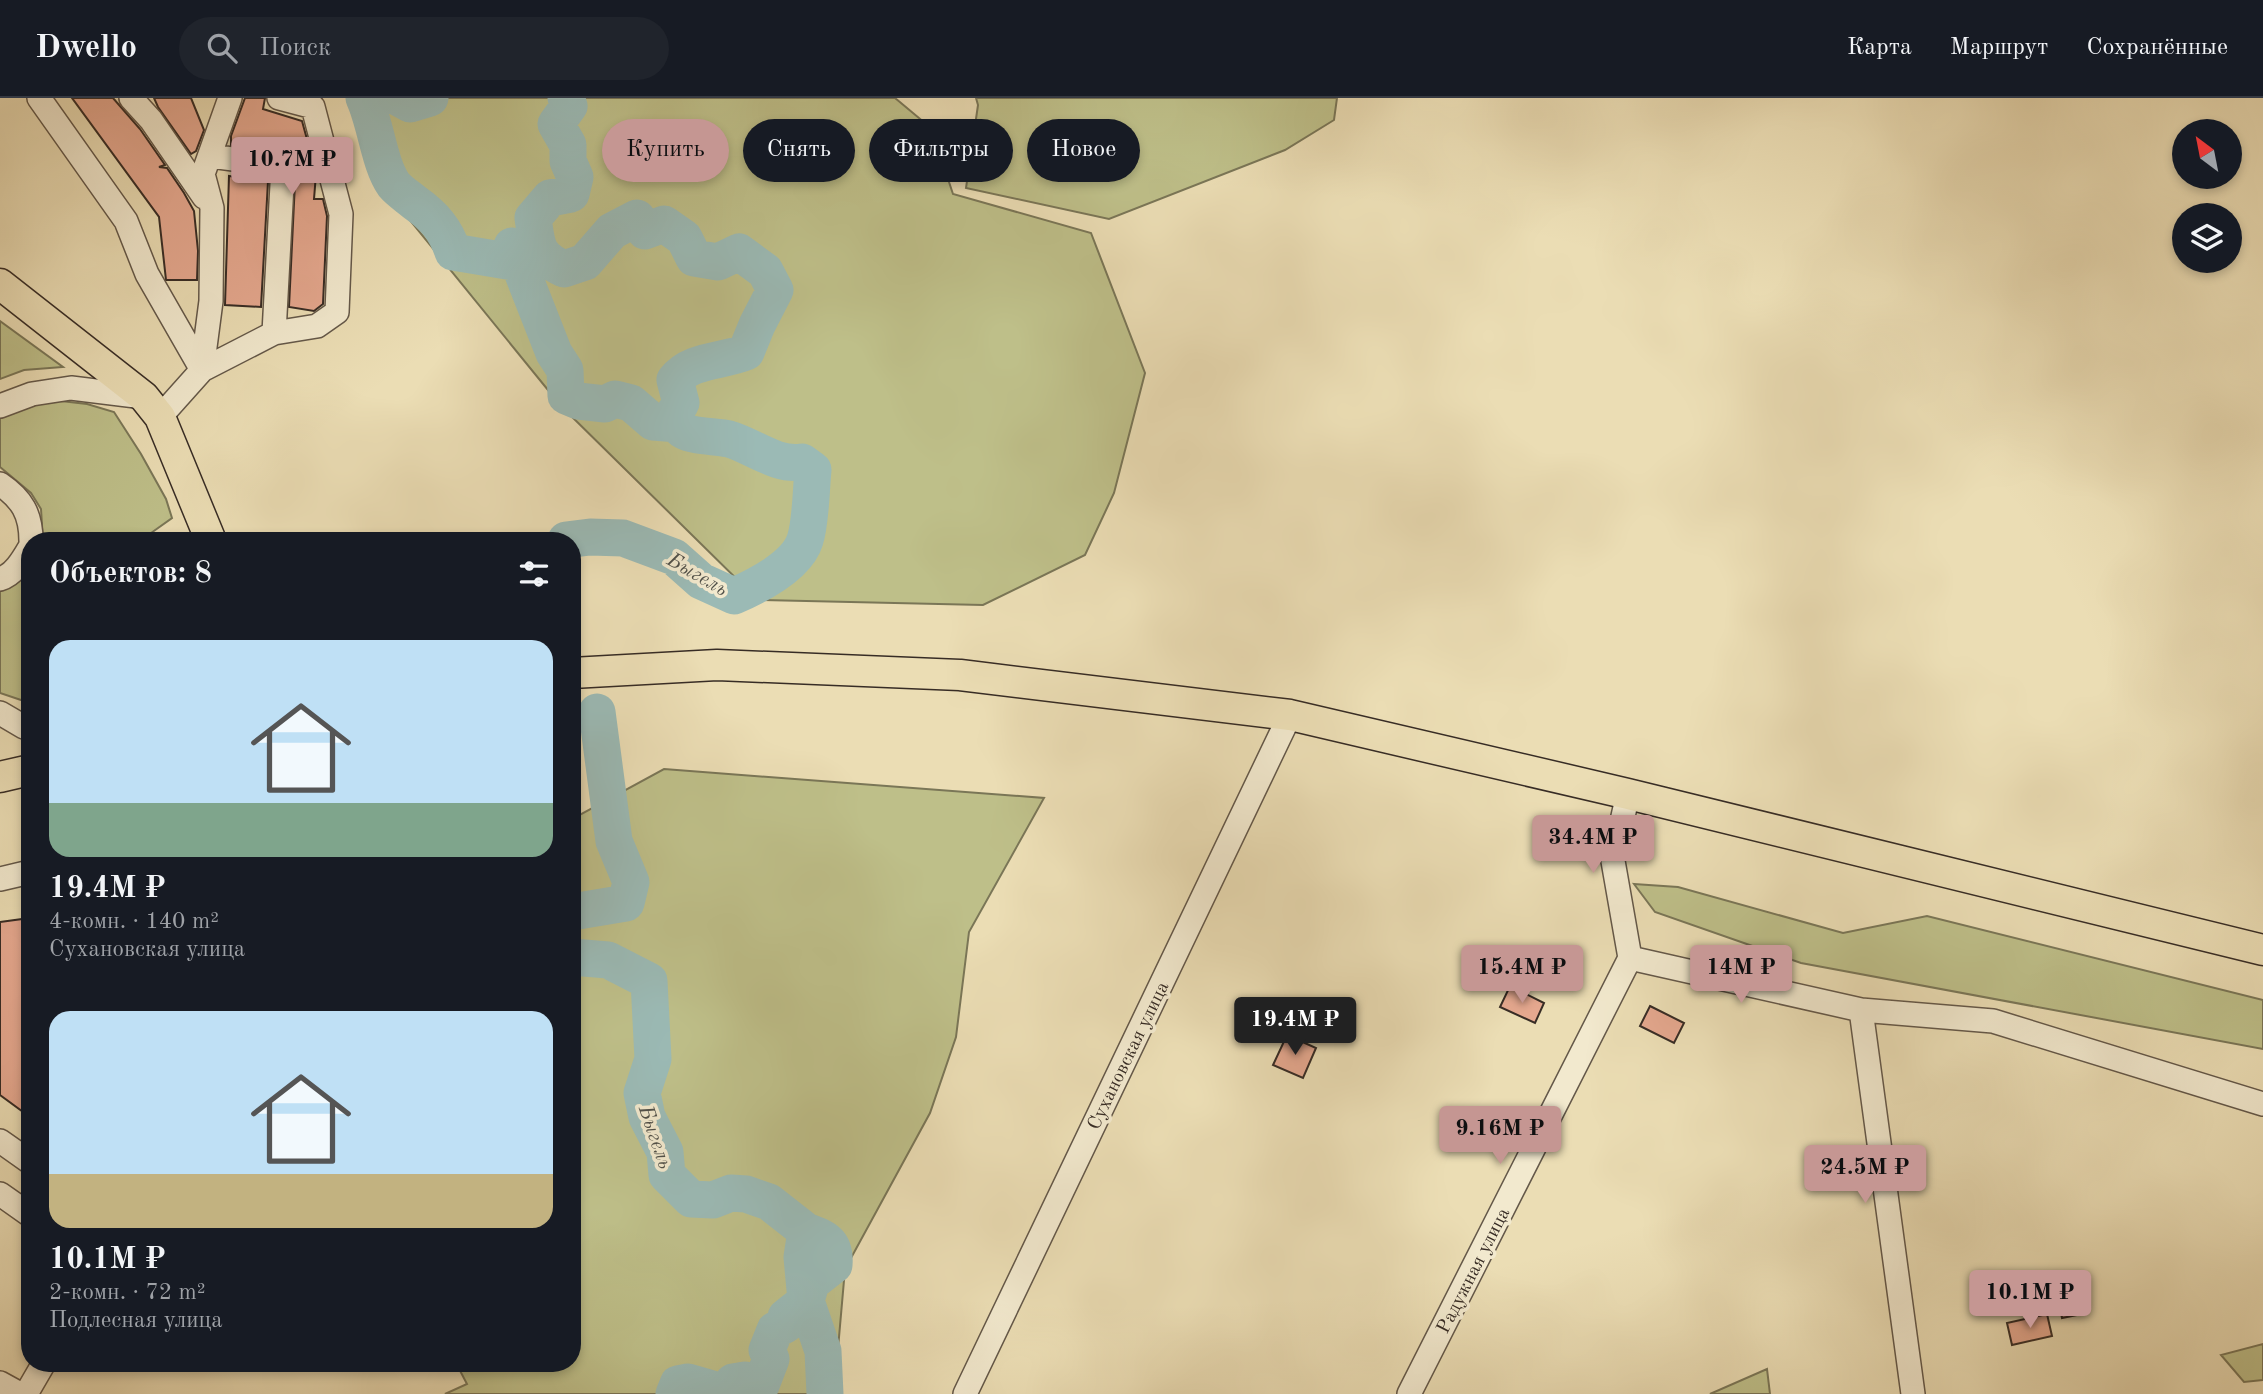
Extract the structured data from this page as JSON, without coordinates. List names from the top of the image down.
{
  "streets": {
    "street": ["Сухановская улица", "Радужная улица"]
  },
  "water": ["Быгель"],
  "north": "top left",
  "page": {
    "header": "Dwello",
    "search": "Поиск",
    "nav": ["Карта", "Маршрут", "Сохранённые"],
    "chip": [
      "Купить",
      "Снять",
      "Фильтры",
      "Новое"
    ],
    "price": [
      "10.7M ₽",
      "34.4M ₽",
      "15.4M ₽",
      "14M ₽",
      "19.4M ₽",
      "9.16M ₽",
      "24.5M ₽",
      "10.1M ₽"
    ],
    "heading": "Объектов: 8",
    "list": [
      {
        "name": "19.4M ₽",
        "note": "4-комн. · 140 m² · Сухановская улица"
      },
      {
        "name": "10.1M ₽",
        "note": "2-комн. · 72 m² · Подлесная улица"
      }
    ]
  }
}
